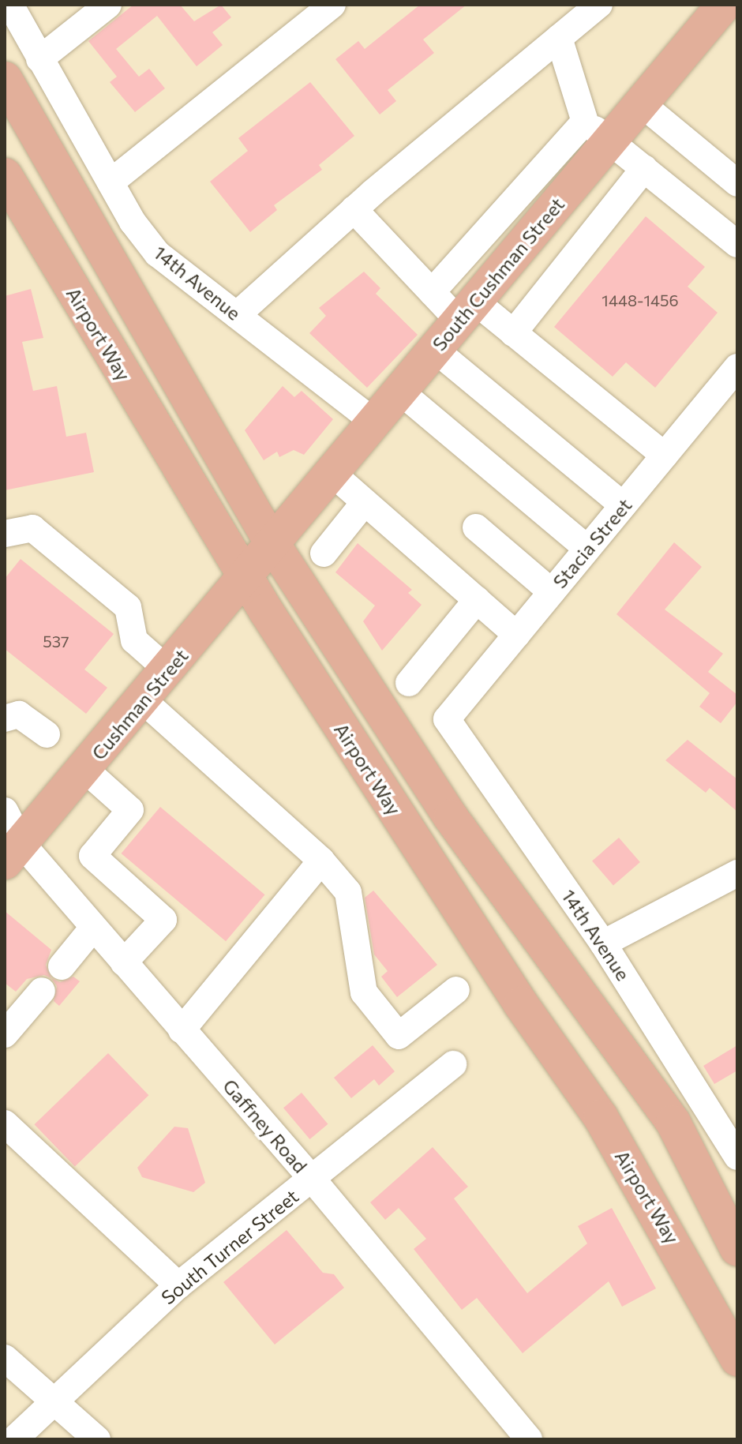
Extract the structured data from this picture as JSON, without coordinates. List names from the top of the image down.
{
  "streets": {
    "main road": ["South Cushman Street", "Airport Way", "Cushman Street"],
    "street": [
      "14th Avenue",
      "Stacia Street",
      "Gaffney Road",
      "South Turner Street"
    ]
  },
  "crossings": [
    ["South Cushman Street", "14th Avenue"],
    ["South Cushman Street", "Cushman Street"],
    ["14th Avenue", "Stacia Street"],
    ["Airport Way", "Cushman Street"],
    ["Cushman Street", "Gaffney Road"],
    ["Gaffney Road", "South Turner Street"]
  ],
  "house_numbers": ["1448-1456", "537"]
}
